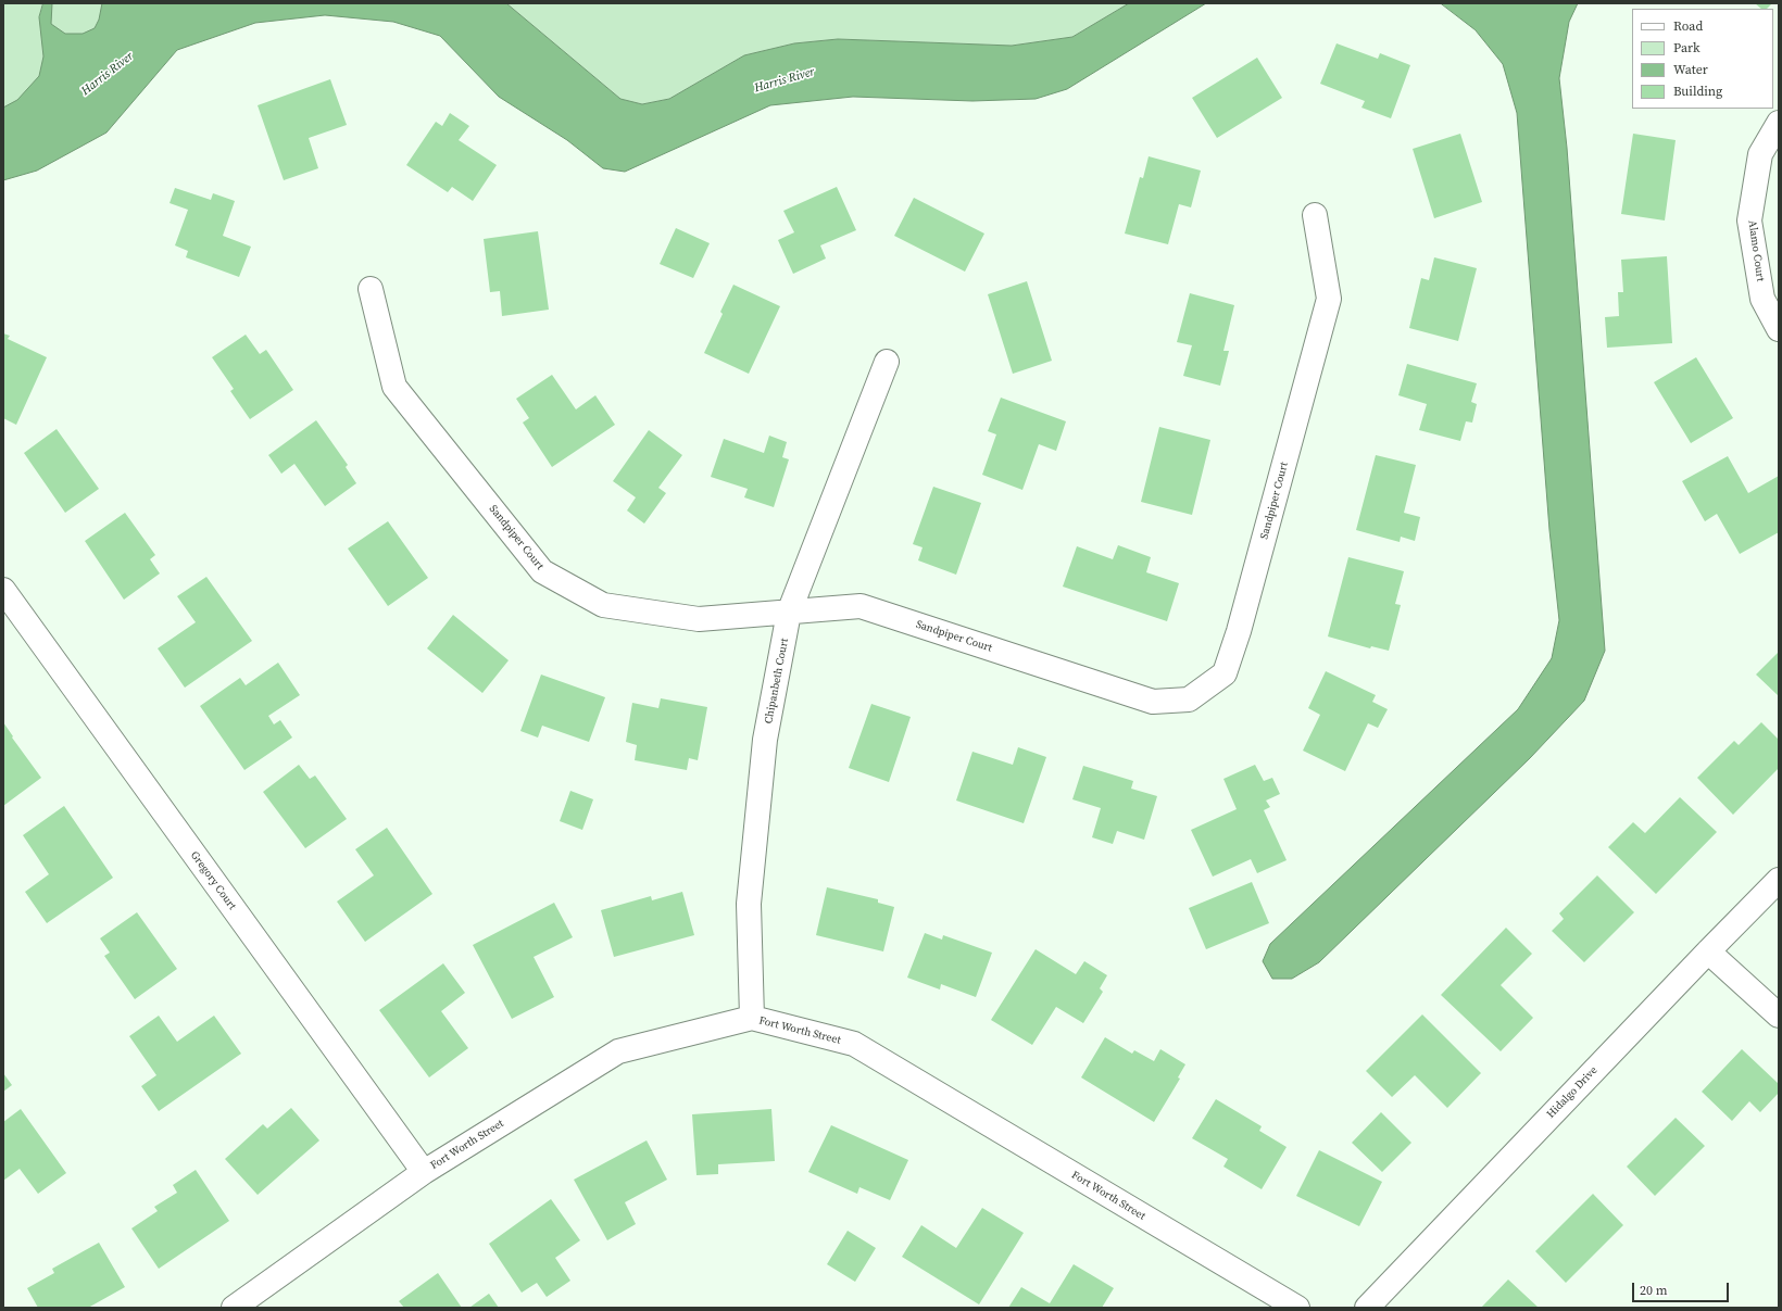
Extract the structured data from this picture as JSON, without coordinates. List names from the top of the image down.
{
  "streets": {
    "street": [
      "Alamo Court",
      "Sandpiper Court",
      "Chipanbeth Court",
      "Gregory Court",
      "Fort Worth Street",
      "Hidalgo Drive"
    ]
  },
  "crossings": [
    ["Sandpiper Court", "Chipanbeth Court"],
    ["Chipanbeth Court", "Fort Worth Street"],
    ["Gregory Court", "Fort Worth Street"]
  ],
  "water": ["Harris River"],
  "legend": [
    "Road",
    "Park",
    "Water",
    "Building"
  ],
  "scale_bar": "20 m"
}
